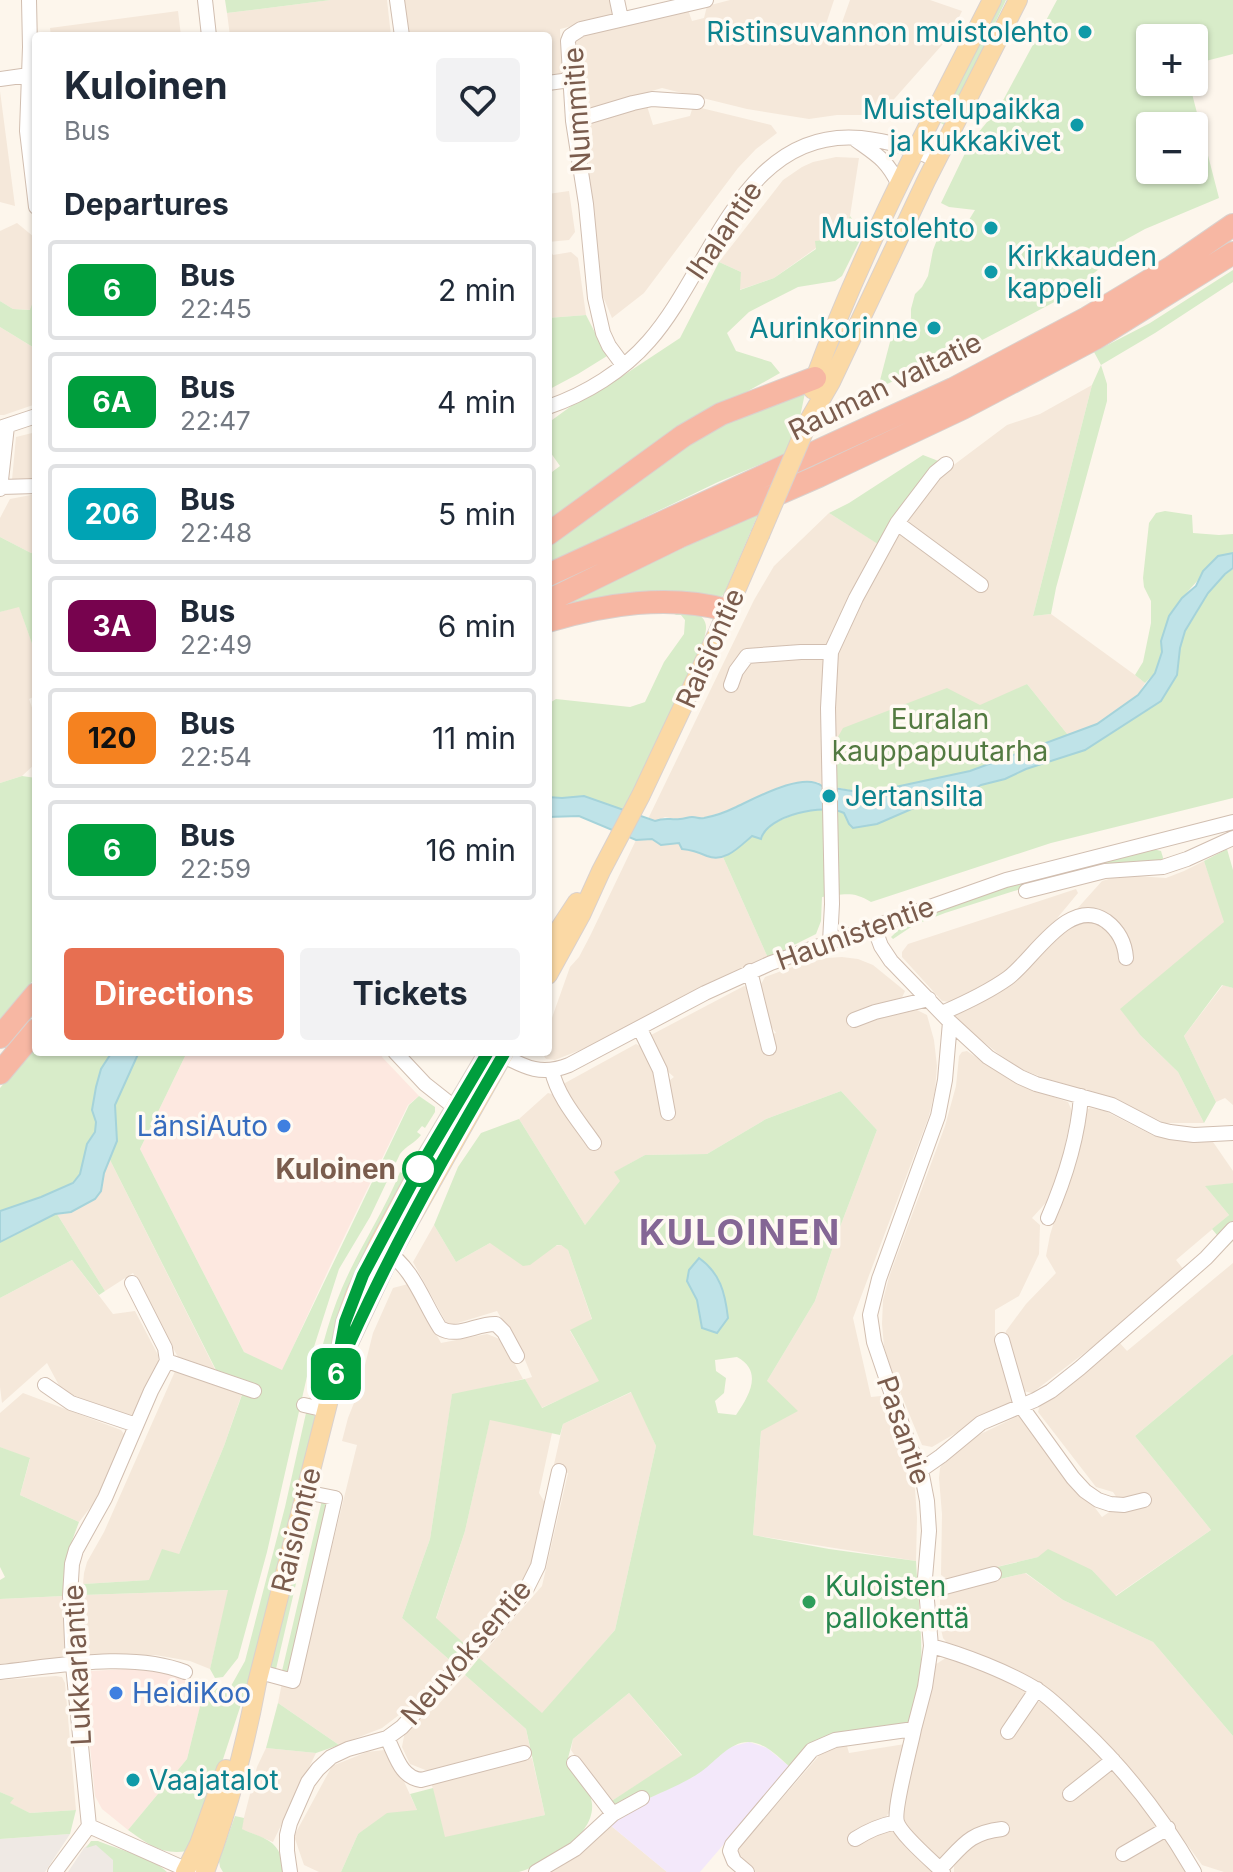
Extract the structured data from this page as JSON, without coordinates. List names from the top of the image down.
{
  "streets": {
    "highway": ["Rauman valtatie"],
    "main road": ["Raisiontie"],
    "street": [
      "Nummitie",
      "Ihalantie",
      "Haunistentie",
      "Pasantie",
      "Neuvoksentie",
      "Lukkarlantie"
    ]
  },
  "crossings": [
    ["Nummitie", "Ihalantie"],
    ["Ihalantie", "Raisiontie"]
  ],
  "districts": ["KULOINEN"],
  "parks": ["Euralan kauppapuutarha"],
  "places": [
    "Ristinsuvannon muistolehto",
    "Muistelupaikka ja kukkakivet",
    "Muistolehto",
    "Kirkkauden kappeli",
    "Aurinkorinne",
    "Jertansilta",
    "LänsiAuto",
    "Kuloinen",
    "Kuloisten pallokenttä",
    "HeidiKoo",
    "Vaajatalot"
  ],
  "lines": ["bus line 6"],
  "page": {
    "on_map": "6",
    "map_buttons": ["+", "−"],
    "heading": [
      ["Kuloinen", "Bus"],
      "Departures"
    ],
    "list": [
      {
        "mark": "6",
        "name": "Bus",
        "note": "22:45",
        "value": "2 min"
      },
      {
        "mark": "6A",
        "name": "Bus",
        "note": "22:47",
        "value": "4 min"
      },
      {
        "mark": "206",
        "name": "Bus",
        "note": "22:48",
        "value": "5 min"
      },
      {
        "mark": "3A",
        "name": "Bus",
        "note": "22:49",
        "value": "6 min"
      },
      {
        "mark": "120",
        "name": "Bus",
        "note": "22:54",
        "value": "11 min"
      },
      {
        "mark": "6",
        "name": "Bus",
        "note": "22:59",
        "value": "16 min"
      }
    ],
    "buttons": ["Directions", "Tickets"]
  }
}
